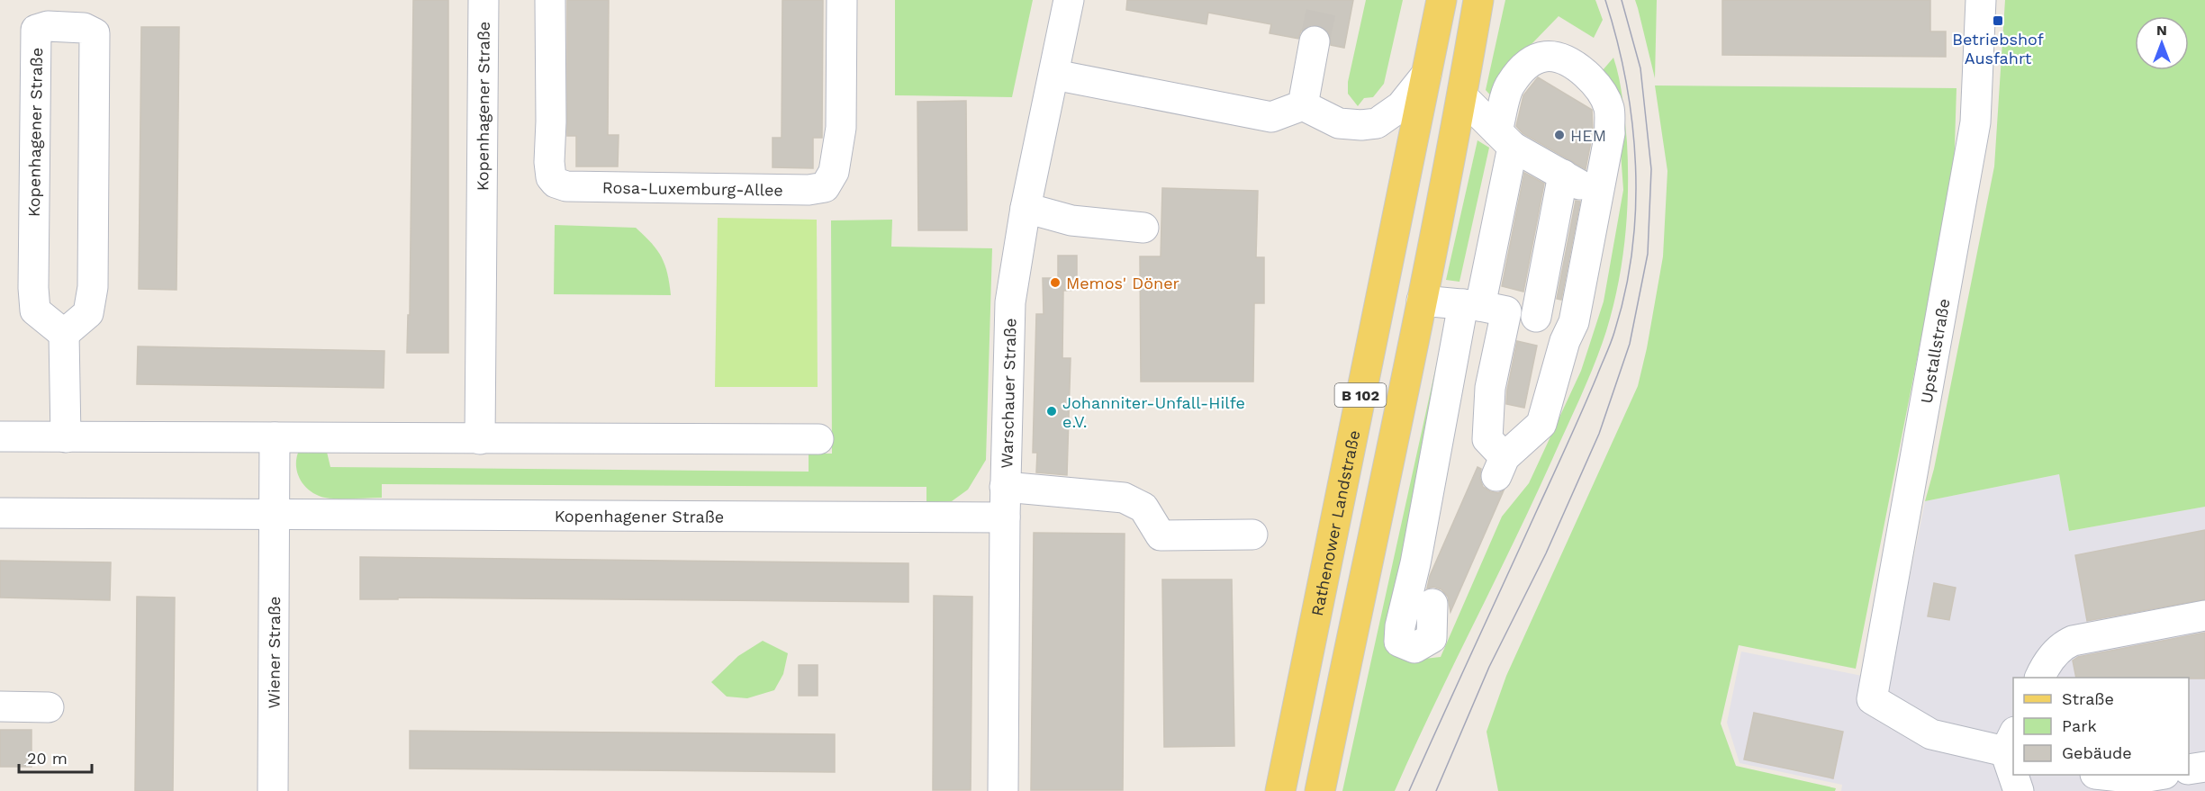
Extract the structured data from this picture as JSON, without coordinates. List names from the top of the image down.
{
  "streets": {
    "main road": ["B 102", "Rathenower Landstraße"],
    "street": [
      "Kopenhagener Straße",
      "Rosa-Luxemburg-Allee",
      "Upstallstraße",
      "Warschauer Straße",
      "Wiener Straße"
    ]
  },
  "crossings": [
    ["Kopenhagener Straße", "Warschauer Straße"],
    ["Kopenhagener Straße", "Wiener Straße"]
  ],
  "places": {
    "transit": ["Betriebshof Ausfahrt"],
    "other": ["HEM", "Memos' Döner", "Johanniter-Unfall-Hilfe e.V."]
  },
  "legend": ["Straße", "Park", "Gebäude"],
  "scale_bar": "20 m",
  "north": "top"
}
